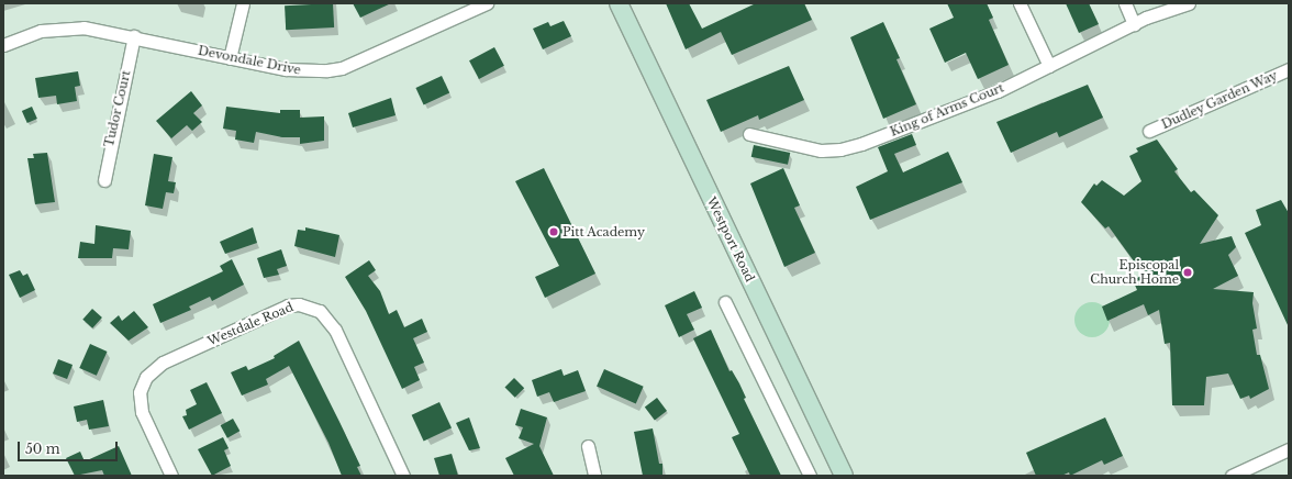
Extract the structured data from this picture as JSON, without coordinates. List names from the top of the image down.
{
  "streets": {
    "main road": ["Westport Road"],
    "street": [
      "Devondale Drive",
      "Dudley Garden Way",
      "Tudor Court",
      "King of Arms Court",
      "Westdale Road"
    ]
  },
  "crossings": [
    ["Devondale Drive", "Tudor Court"]
  ],
  "places": ["Pitt Academy", "Episcopal Church Home"],
  "scale_bar": "50 m"
}
